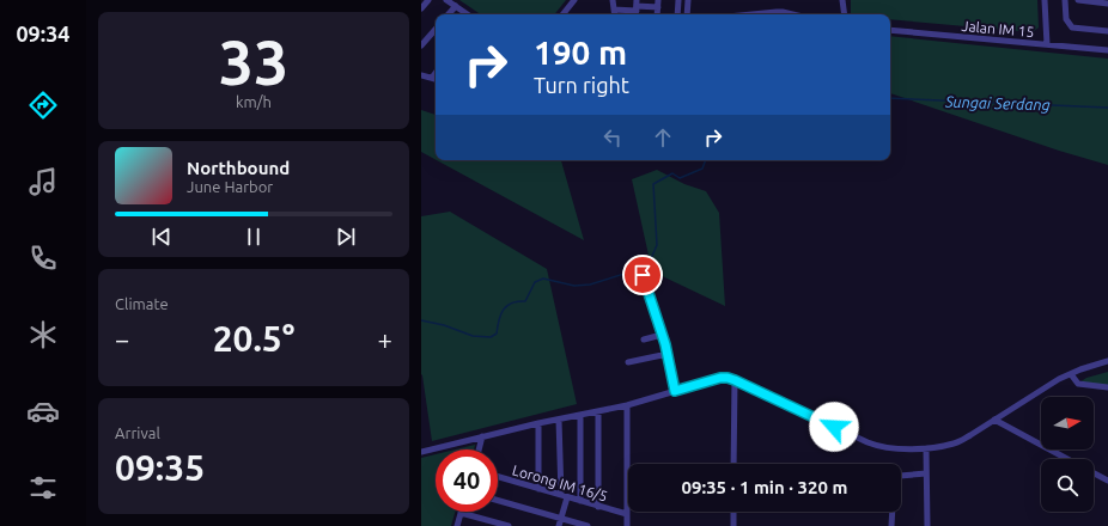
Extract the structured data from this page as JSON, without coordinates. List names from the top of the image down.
{
  "streets": {
    "street": ["Jalan IM 15", "Lorong IM 16/5"]
  },
  "water": ["Sungai Serdang"],
  "north": "right",
  "page": {
    "tabs": "09:34",
    "tile": [
      ["33", "km/h"],
      "Climate",
      ["Arrival", "09:35"]
    ],
    "turn": ["190 m", "Turn right"],
    "song": ["Northbound", "June Harbor"],
    "heat": ["−", "20.5°", "+"],
    "limit": "40",
    "trip": "09:35 · 1 min · 320 m"
  }
}
